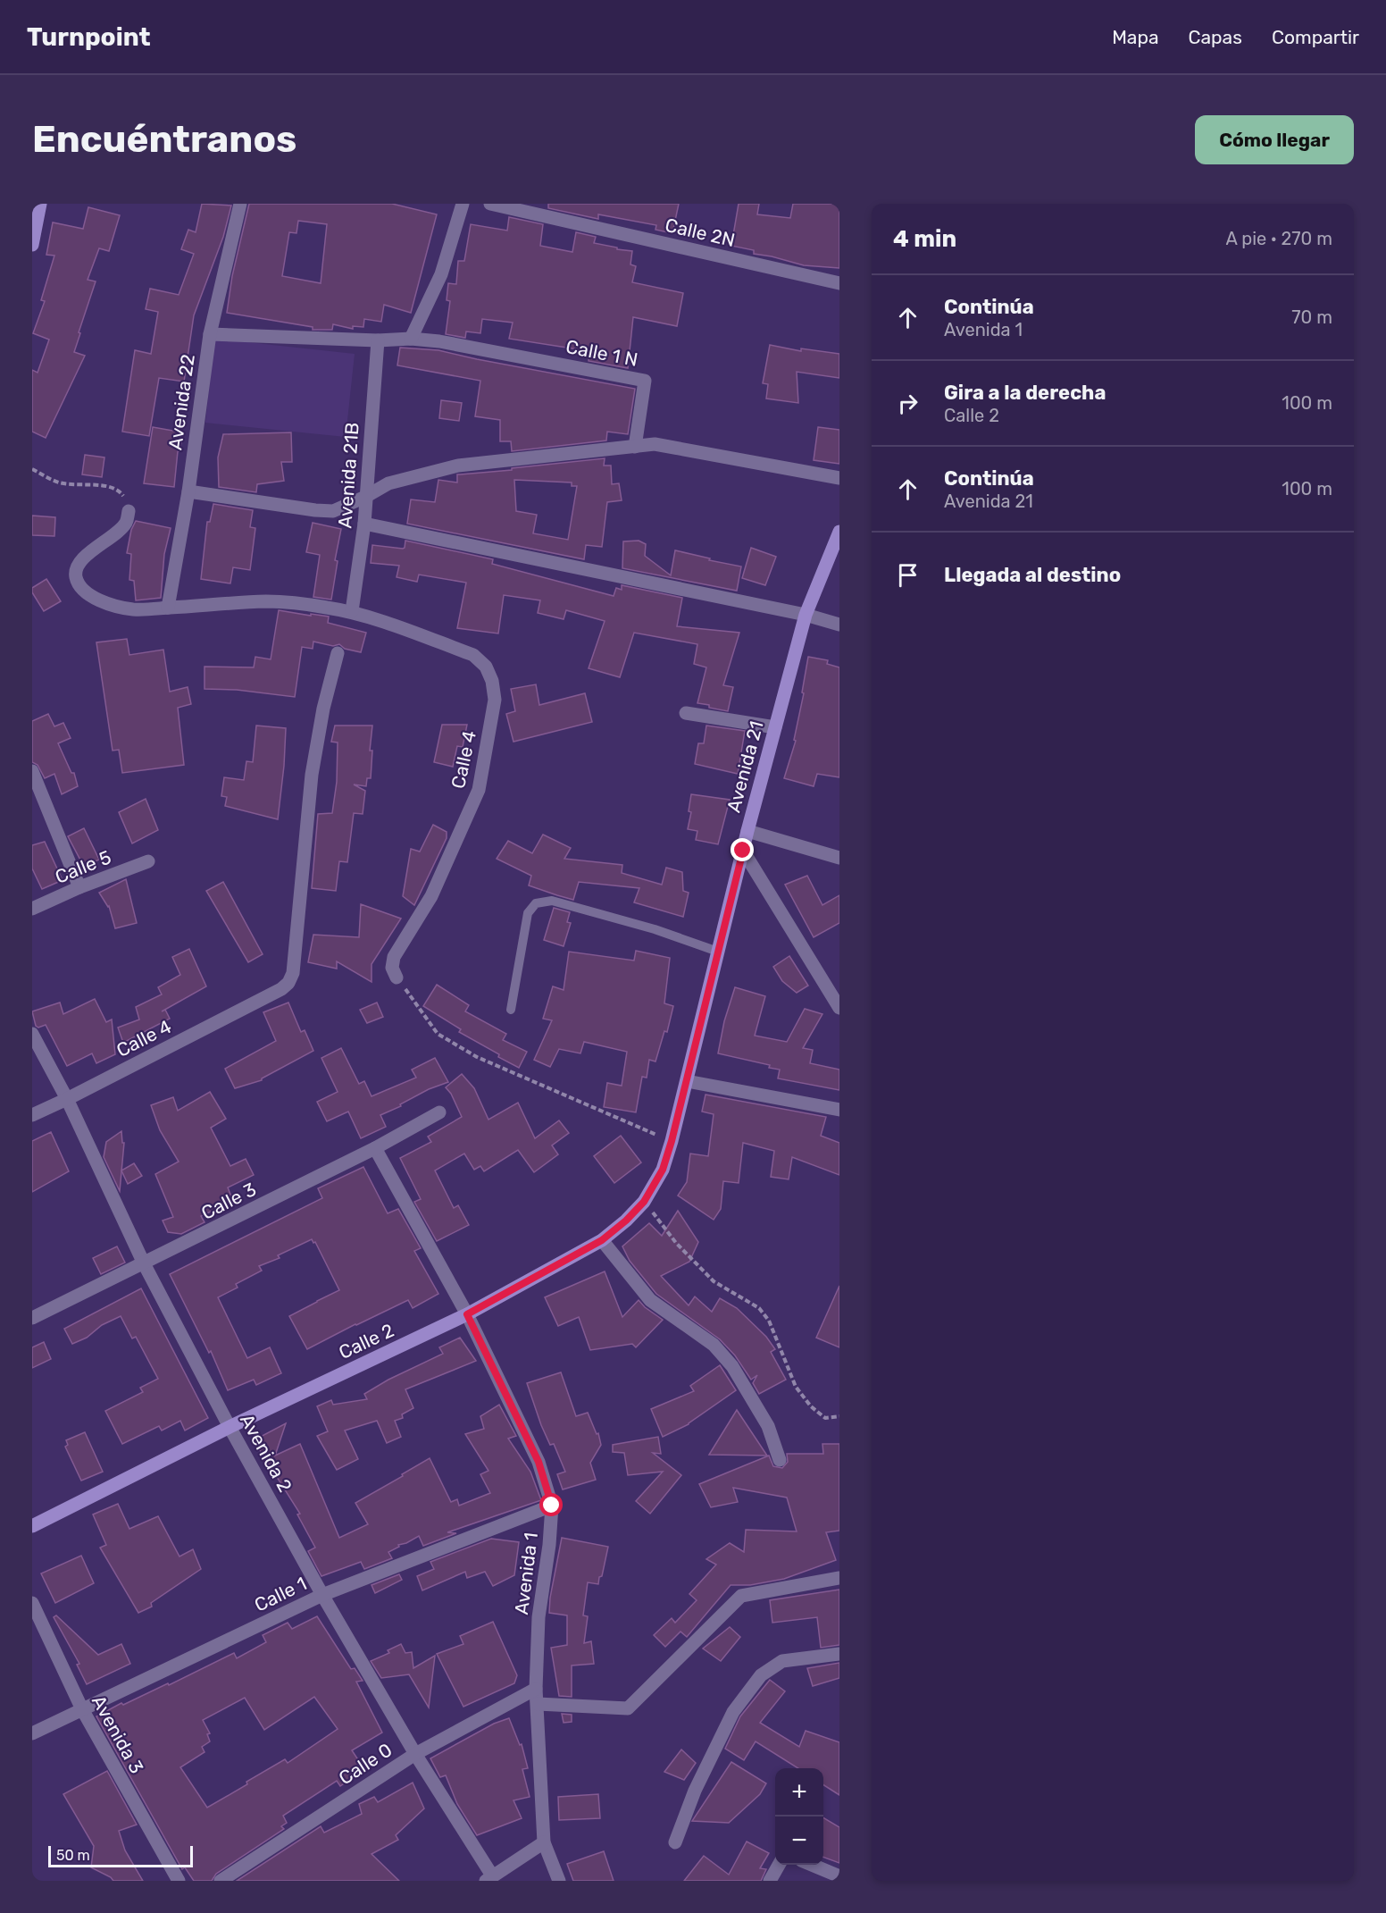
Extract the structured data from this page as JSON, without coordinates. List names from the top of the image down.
{
  "streets": {
    "main road": ["Avenida 21", "Calle 2"],
    "street": [
      "Calle 2N",
      "Calle 1 N",
      "Avenida 22",
      "Avenida 21B",
      "Calle 4",
      "Calle 5",
      "Calle 3",
      "Avenida 2",
      "Avenida 1",
      "Calle 1",
      "Avenida 3",
      "Calle 0"
    ]
  },
  "crossings": [
    ["Calle 1 N", "Avenida 22"],
    ["Calle 1 N", "Avenida 21B"],
    ["Avenida 22", "Calle 4"],
    ["Avenida 21B", "Calle 4"],
    ["Calle 4", "Avenida 2"],
    ["Avenida 21", "Calle 2"],
    ["Calle 3", "Avenida 2"],
    ["Calle 3", "Avenida 1"],
    ["Calle 2", "Avenida 2"],
    ["Calle 2", "Avenida 1"],
    ["Avenida 2", "Calle 1"],
    ["Avenida 2", "Calle 0"],
    ["Avenida 1", "Calle 1"],
    ["Avenida 1", "Calle 0"],
    ["Calle 1", "Avenida 3"]
  ],
  "scale_bar": "50 m",
  "page": {
    "header": "Turnpoint",
    "nav": ["Mapa", "Capas", "Compartir"],
    "buttons": "Cómo llegar",
    "title": "Encuéntranos",
    "heading": ["4 min", "A pie · 270 m"],
    "list": [
      ["Continúa", "Avenida 1", "70 m"],
      ["Gira a la derecha", "Calle 2", "100 m"],
      ["Continúa", "Avenida 21", "100 m"],
      "Llegada al destino"
    ],
    "map_buttons": ["+", "−"],
    "scale": "50 m"
  }
}
